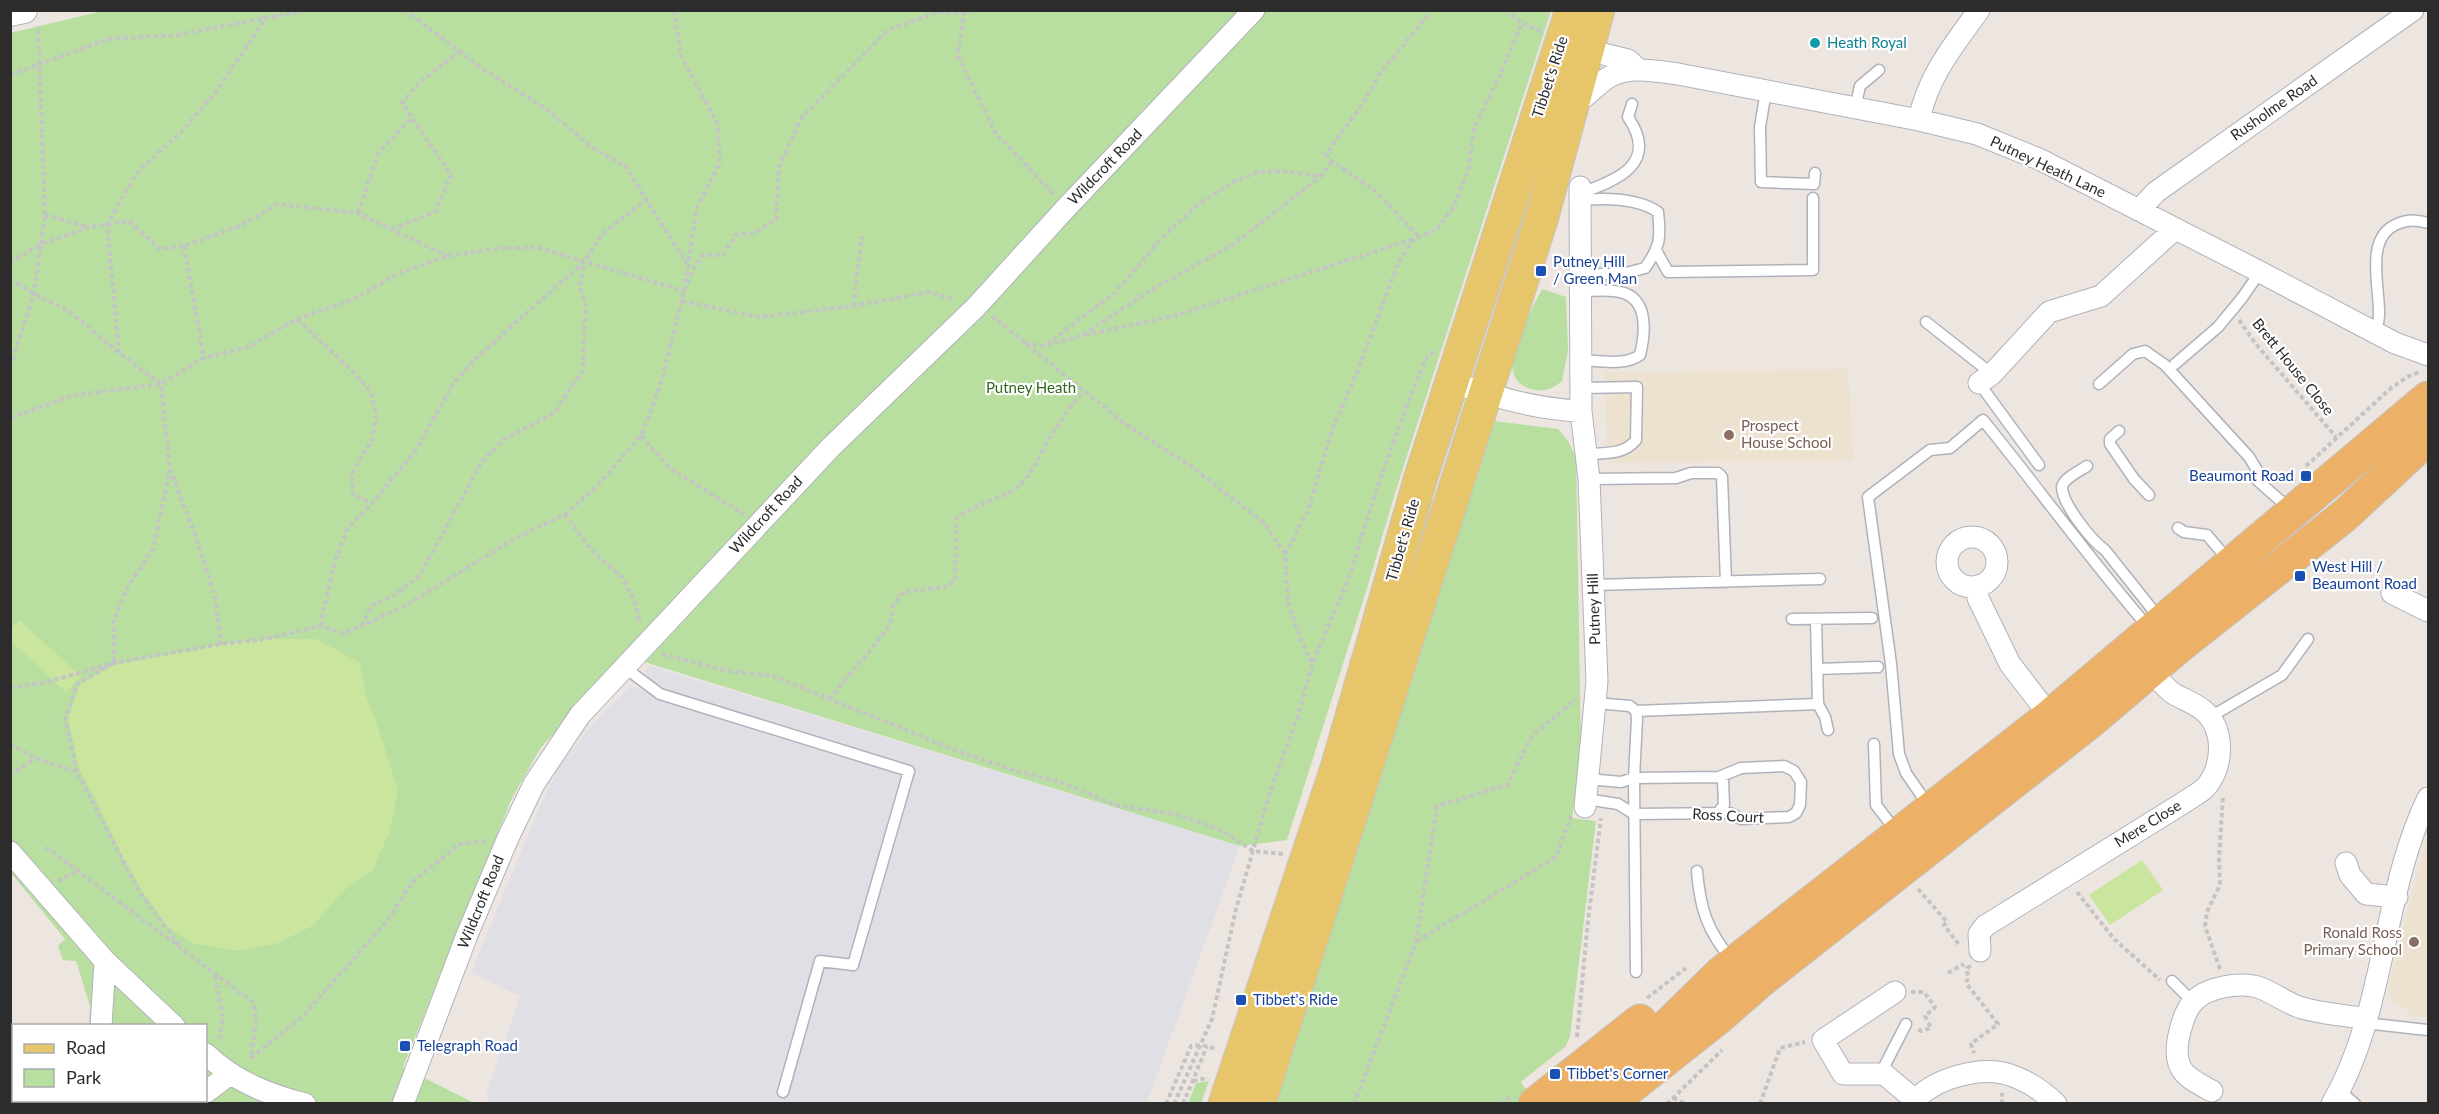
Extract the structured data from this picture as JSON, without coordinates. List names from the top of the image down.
{
  "streets": {
    "main road": ["Tibbet's Ride"],
    "street": [
      "Rusholme Road",
      "Wildcroft Road",
      "Putney Heath Lane",
      "Putney Hill",
      "Mere Close"
    ],
    "lane": ["Ross Court"],
    "path": ["Brett House Close"]
  },
  "crossings": [
    ["Tibbet's Ride", "Putney Heath Lane"],
    ["Rusholme Road", "Putney Heath Lane"],
    ["Putney Hill", "Ross Court"]
  ],
  "parks": ["Putney Heath"],
  "places": {
    "other": ["Heath Royal", "Prospect House School", "Ronald Ross Primary School"],
    "transit": [
      "Putney Hill / Green Man",
      "Beaumont Road",
      "West Hill / Beaumont Road",
      "Tibbet's Ride",
      "Telegraph Road",
      "Tibbet's Corner"
    ]
  },
  "legend": ["Road", "Park"]
}
